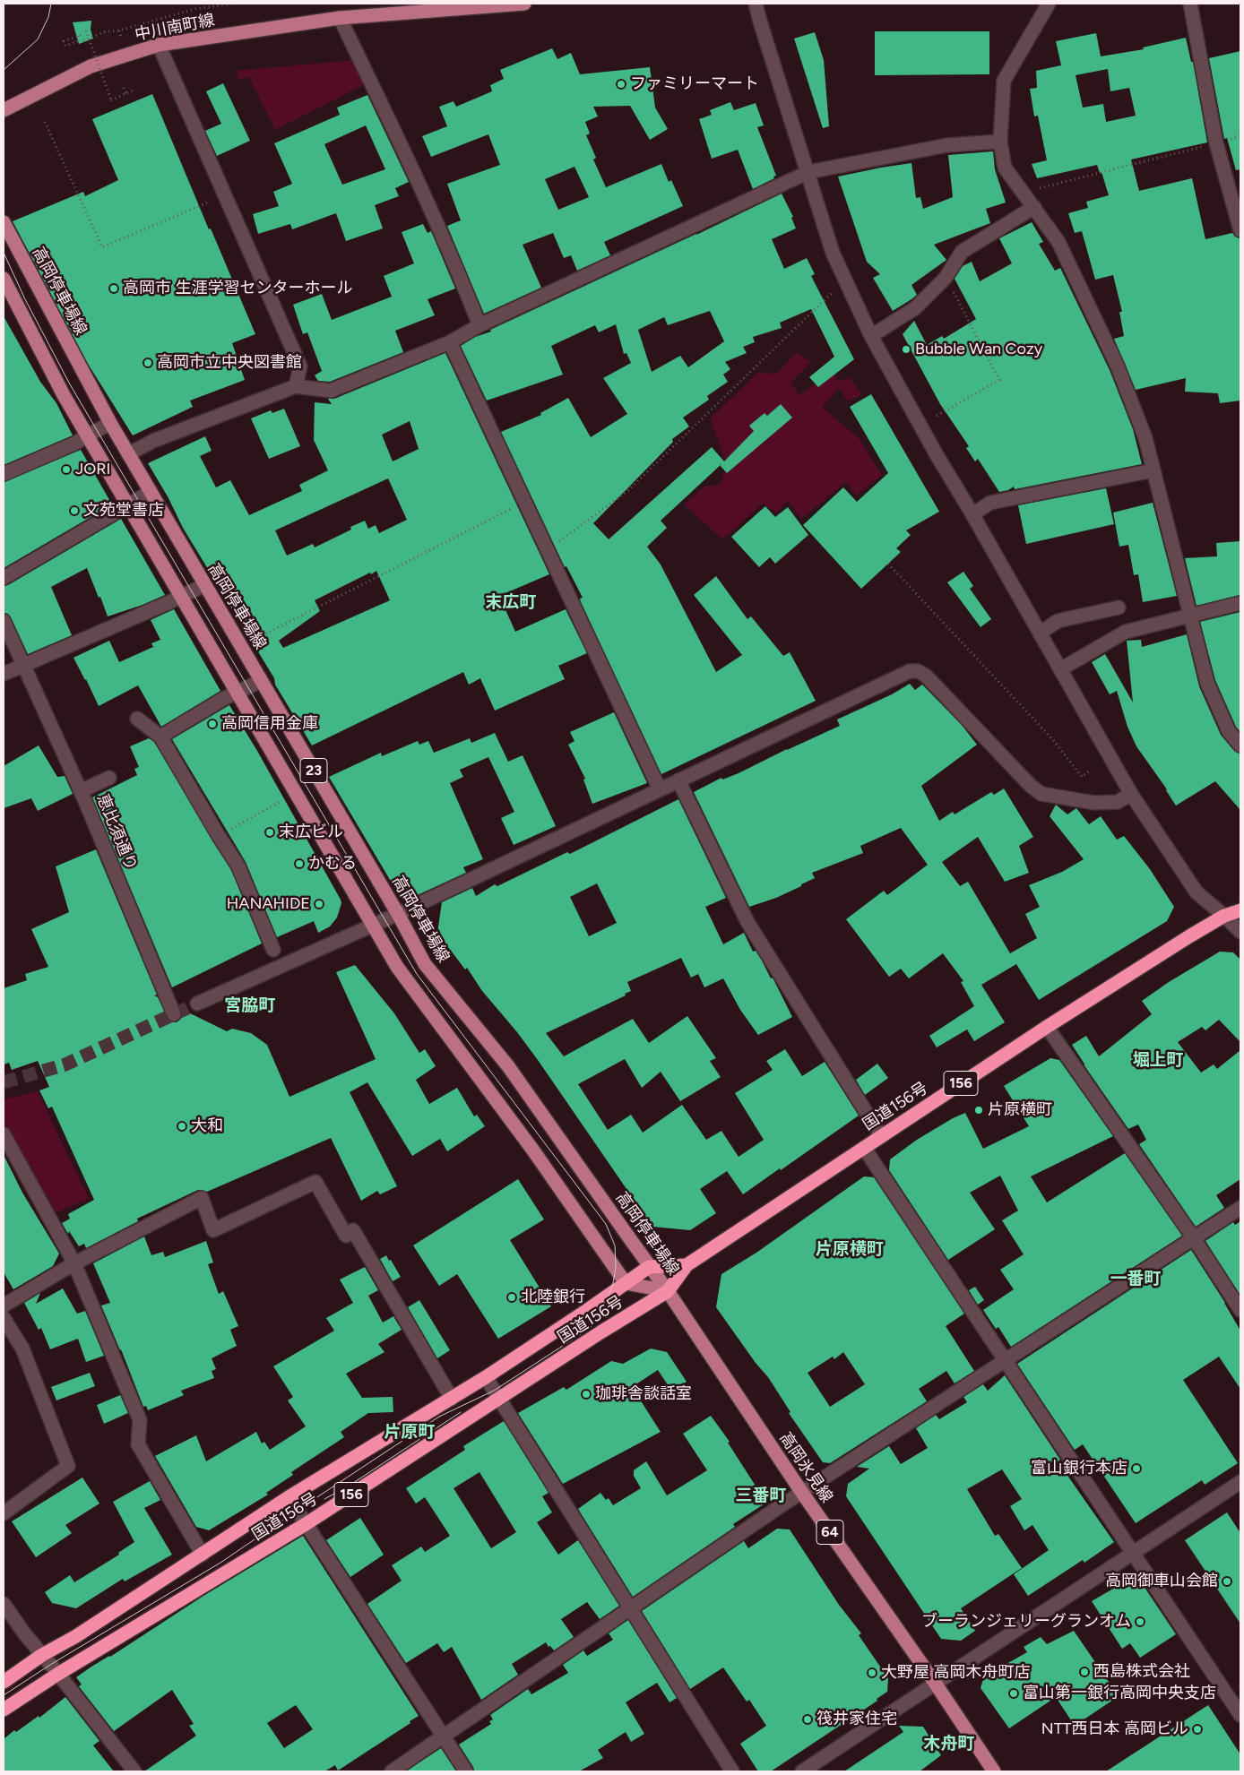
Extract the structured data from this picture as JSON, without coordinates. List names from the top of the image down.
{
  "streets": {
    "highway": ["156", "国道156号"],
    "main road": [
      "中川南町線",
      "高岡停車場線",
      "23",
      "高岡氷見線",
      "64"
    ],
    "street": ["恵比須通り"]
  },
  "crossings": [
    ["高岡停車場線", "23"],
    ["高岡停車場線", "国道156号"],
    ["高岡停車場線", "高岡氷見線"],
    ["23", "国道156号"],
    ["国道156号", "高岡氷見線"]
  ],
  "districts": [
    "末広町",
    "宮脇町",
    "堀上町",
    "片原横町",
    "一番町",
    "片原町",
    "三番町",
    "木舟町"
  ],
  "places": [
    "ファミリーマート",
    "高岡市 生涯学習センターホール",
    "Bubble Wan Cozy",
    "高岡市立中央図書館",
    "JORI",
    "文苑堂書店",
    "高岡信用金庫",
    "末広ビル",
    "かむる",
    "HANAHIDE",
    "片原横町",
    "大和",
    "北陸銀行",
    "珈琲舎談話室",
    "富山銀行本店",
    "高岡御車山会館",
    "ブーランジェリーグランオム",
    "西島株式会社",
    "大野屋 高岡木舟町店",
    "富山第一銀行高岡中央支店",
    "筏井家住宅",
    "NTT西日本 高岡ビル"
  ]
}
